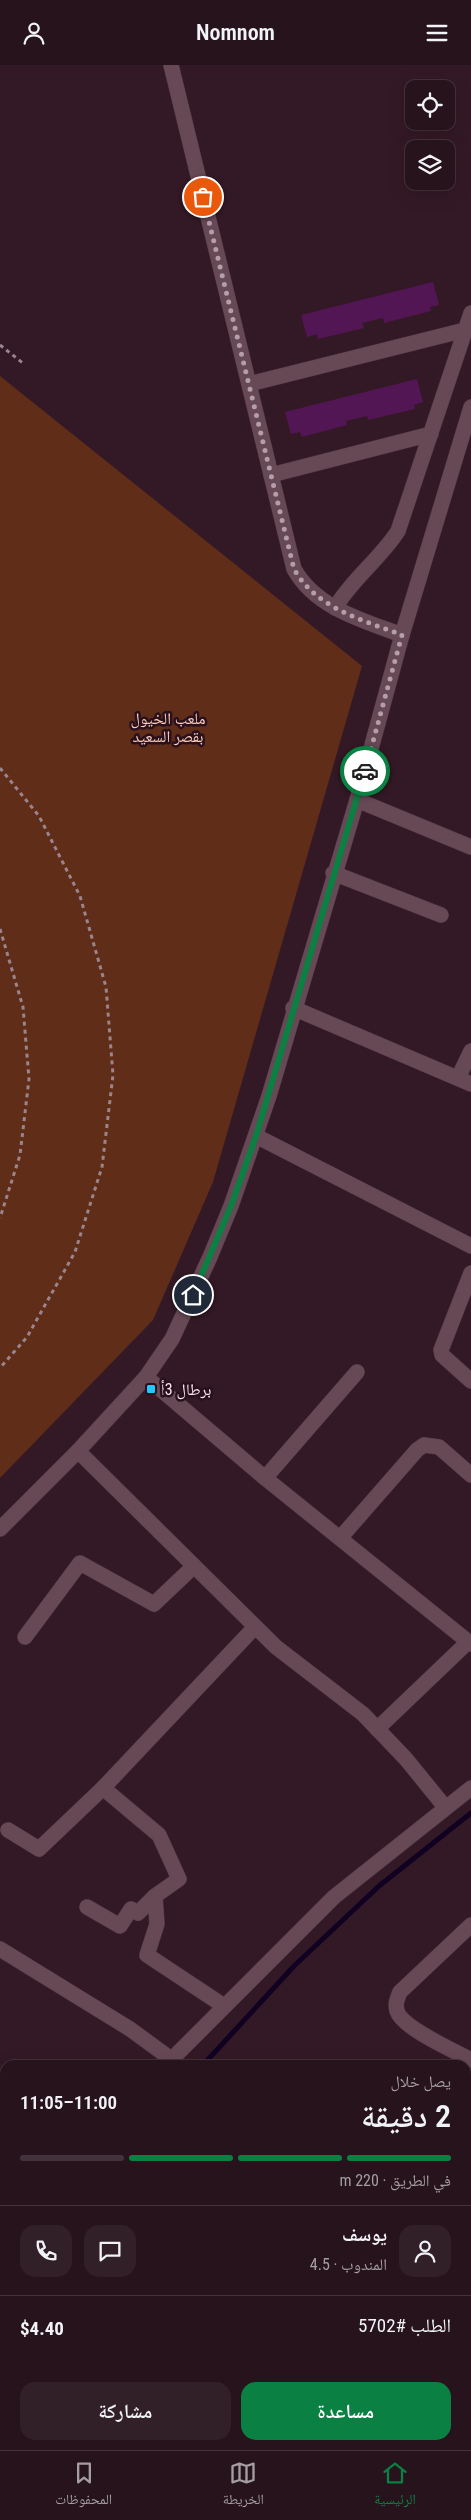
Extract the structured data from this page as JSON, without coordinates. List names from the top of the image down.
{
  "parks": ["ملعب الخيول بقصر السعيد"],
  "places": {
    "transit": ["برطال 3أ"]
  },
  "page": {
    "header": "Nomnom",
    "heading": ["2 دقيقة", "يصل خلال", "11:00–11:05"],
    "panel": [
      "يوسف",
      "المندوب · 4.5",
      "الطلب #5702",
      "$4.40"
    ],
    "bar": "في الطريق · 220 m",
    "buttons": ["مساعدة", "مشاركة"],
    "tabs": ["الرئيسية", "الخريطة", "المحفوظات"]
  }
}
